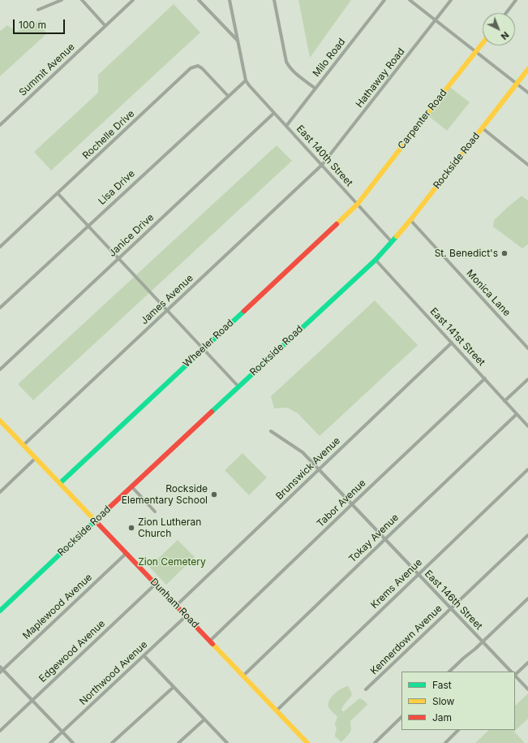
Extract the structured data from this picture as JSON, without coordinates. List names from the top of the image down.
{
  "streets": {
    "street": [
      "Milo Road",
      "Summit Avenue",
      "Hathaway Road",
      "Carpenter Road",
      "Rochelle Drive",
      "East 140th Street",
      "Rockside Road",
      "Lisa Drive",
      "Janice Drive",
      "Monica Lane",
      "James Avenue",
      "East 141st Street",
      "Wheeler Road",
      "Brunswick Avenue",
      "Tabor Avenue",
      "Tokay Avenue",
      "Krems Avenue",
      "East 146th Street",
      "Dunham Road",
      "Maplewood Avenue",
      "Kennerdown Avenue",
      "Edgewood Avenue",
      "Northwood Avenue"
    ]
  },
  "crossings": [
    ["Milo Road", "East 140th Street"],
    ["Hathaway Road", "East 140th Street"],
    ["Hathaway Road", "James Avenue"],
    ["Carpenter Road", "East 140th Street"],
    ["Carpenter Road", "Wheeler Road"],
    ["Rochelle Drive", "Lisa Drive"],
    ["East 140th Street", "Rockside Road"],
    ["East 140th Street", "Lisa Drive"],
    ["East 140th Street", "Janice Drive"],
    ["East 140th Street", "James Avenue"],
    ["East 140th Street", "Wheeler Road"],
    ["Rockside Road", "Monica Lane"],
    ["Rockside Road", "East 141st Street"],
    ["Rockside Road", "Dunham Road"],
    ["James Avenue", "Dunham Road"],
    ["East 141st Street", "Brunswick Avenue"],
    ["East 141st Street", "Tabor Avenue"],
    ["East 141st Street", "Tokay Avenue"],
    ["Wheeler Road", "Dunham Road"],
    ["Brunswick Avenue", "East 146th Street"],
    ["Brunswick Avenue", "Dunham Road"],
    ["Tabor Avenue", "East 146th Street"],
    ["Tabor Avenue", "Dunham Road"],
    ["Tokay Avenue", "East 146th Street"],
    ["Tokay Avenue", "Dunham Road"],
    ["Krems Avenue", "East 146th Street"],
    ["Krems Avenue", "Dunham Road"],
    ["East 146th Street", "Kennerdown Avenue"],
    ["Dunham Road", "Maplewood Avenue"],
    ["Dunham Road", "Edgewood Avenue"],
    ["Dunham Road", "Northwood Avenue"]
  ],
  "parks": ["Zion Cemetery"],
  "places": ["St. Benedict's", "Rockside Elementary School", "Zion Lutheran Church"],
  "legend": ["Fast", "Slow", "Jam"],
  "scale_bar": "100 m",
  "north": "bottom right"
}
